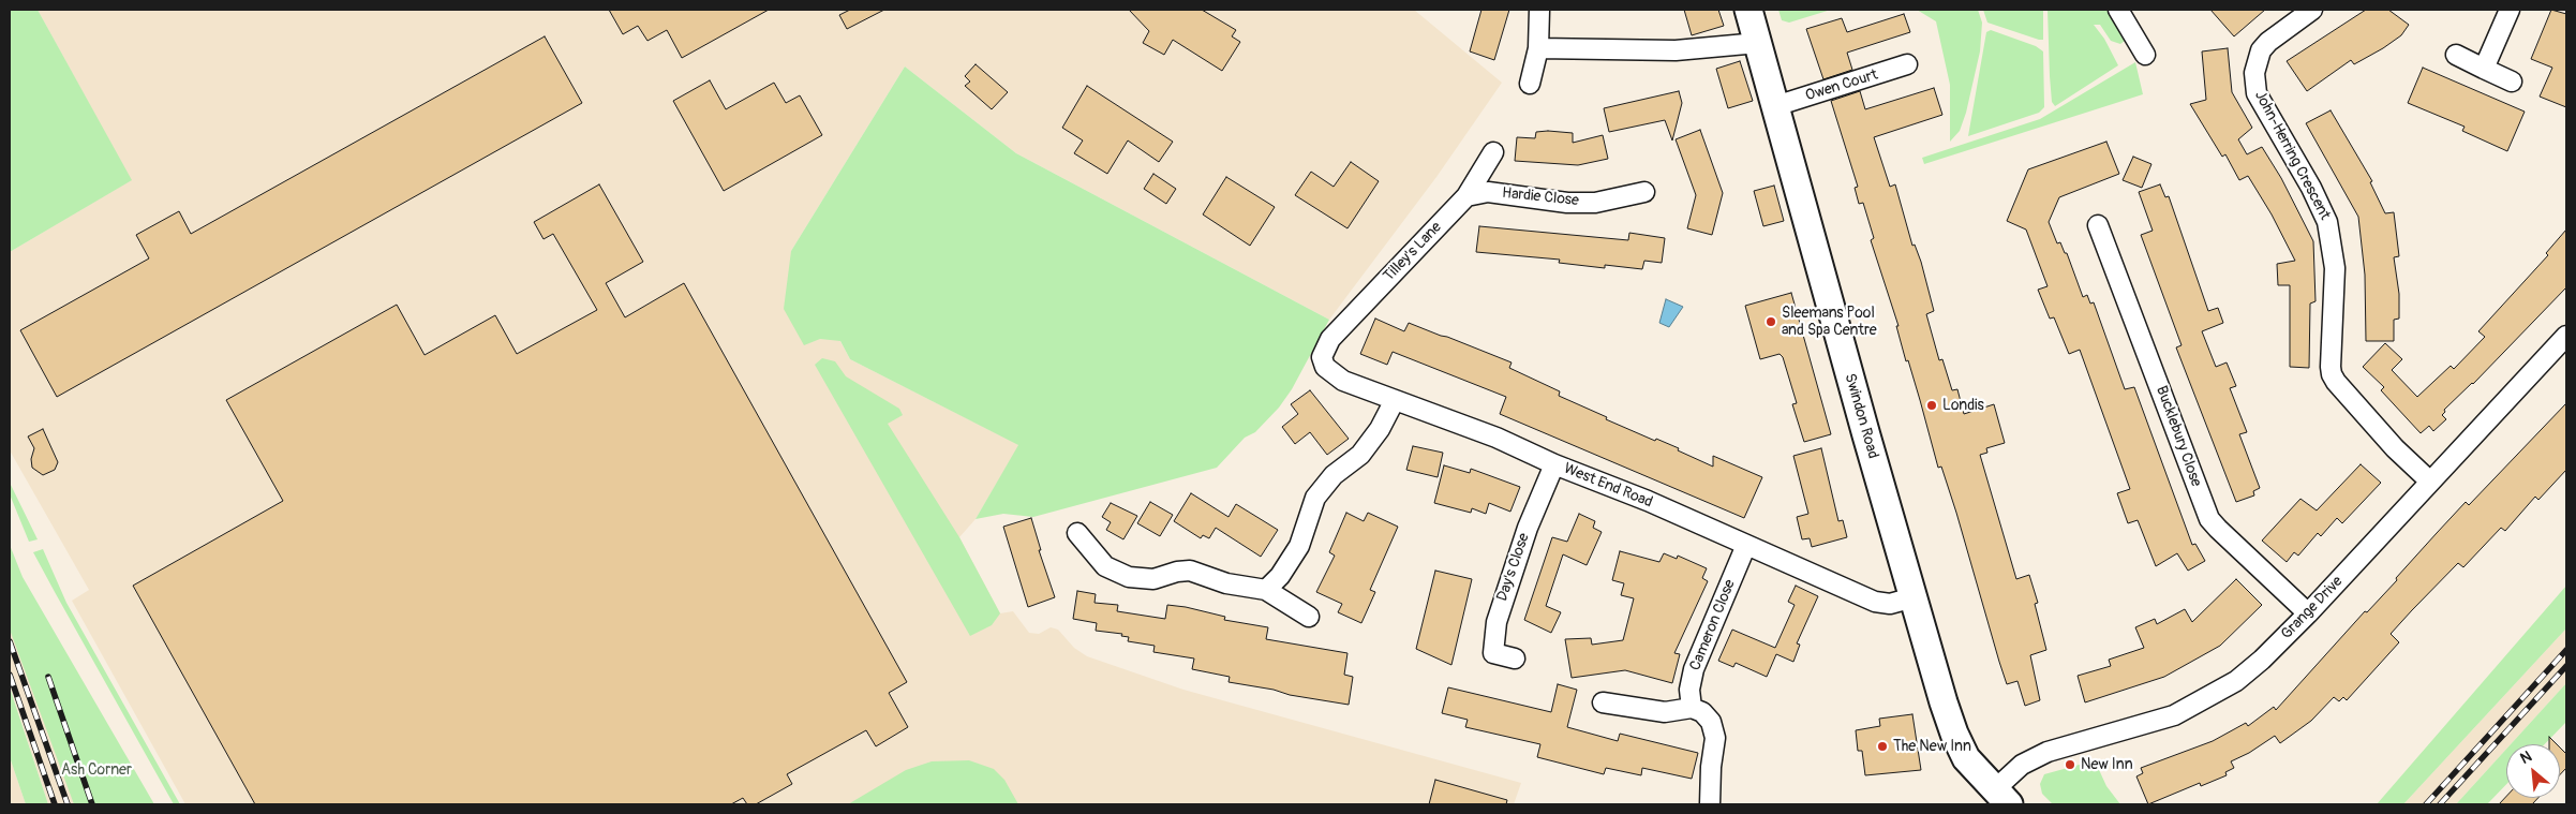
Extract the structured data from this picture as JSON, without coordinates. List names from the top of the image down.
{
  "streets": {
    "main road": ["Swindon Road"],
    "street": [
      "Owen Court",
      "John-Herring Crescent",
      "Hardie Close",
      "Tilley's Lane",
      "Bucklebury Close",
      "West End Road",
      "Day's Close",
      "Grange Drive",
      "Cameron Close"
    ]
  },
  "crossings": [
    ["Owen Court", "Swindon Road"],
    ["John-Herring Crescent", "Grange Drive"],
    ["Hardie Close", "Tilley's Lane"],
    ["Tilley's Lane", "West End Road"],
    ["Swindon Road", "West End Road"],
    ["Swindon Road", "Grange Drive"],
    ["Bucklebury Close", "Grange Drive"],
    ["West End Road", "Day's Close"],
    ["West End Road", "Cameron Close"]
  ],
  "parks": ["Ash Corner"],
  "places": [
    "Sleemans Pool and Spa Centre",
    "Londis",
    "The New Inn",
    "New Inn"
  ],
  "north": "top left"
}
